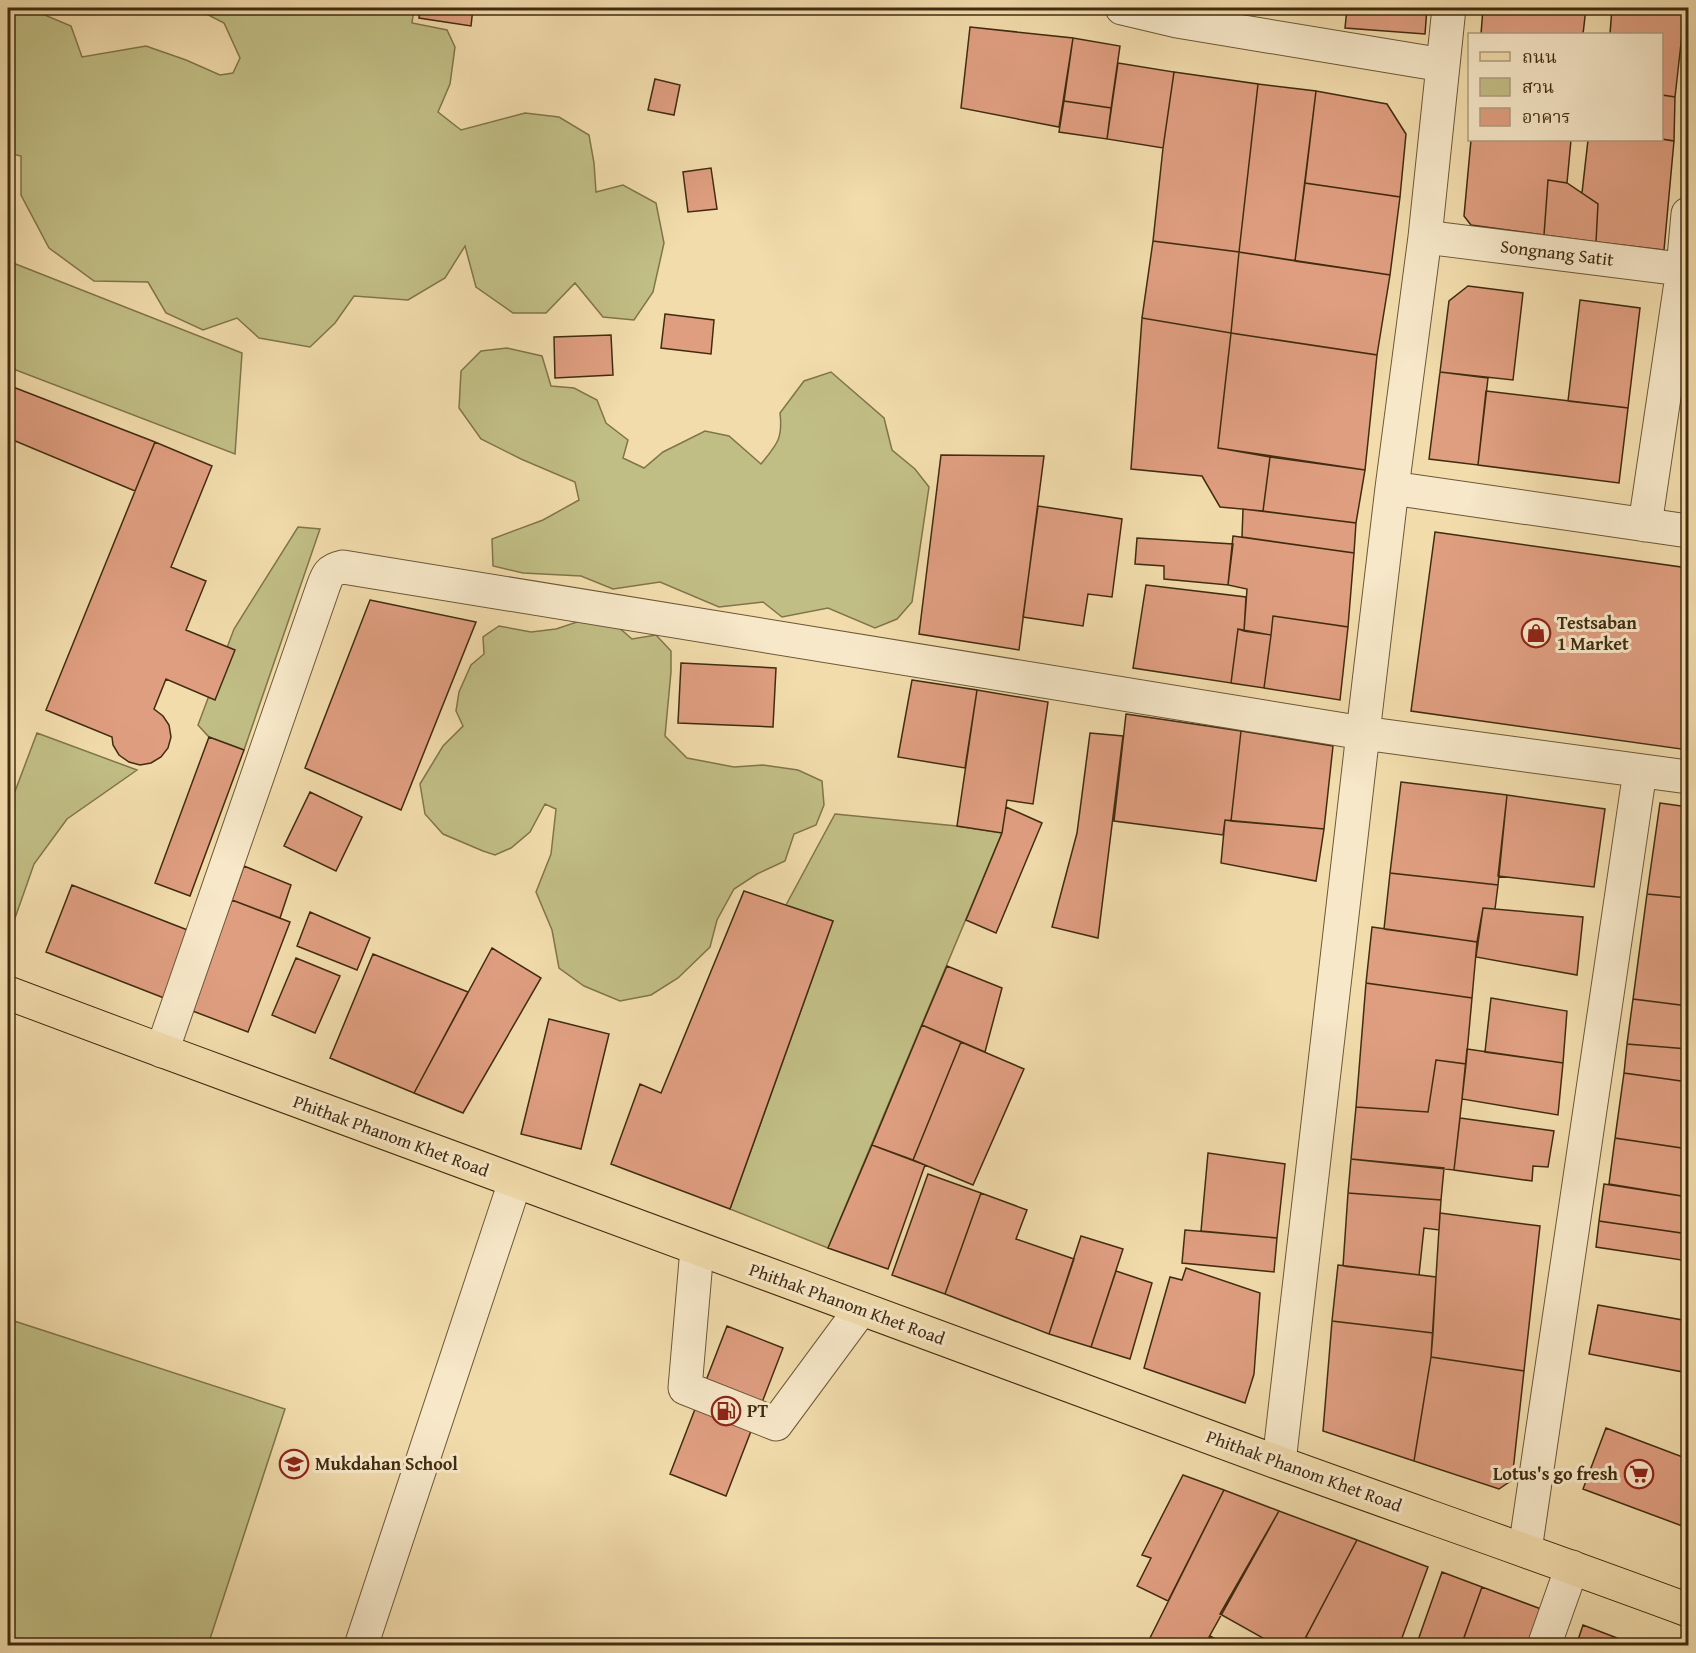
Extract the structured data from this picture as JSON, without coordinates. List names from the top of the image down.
{
  "streets": {
    "main road": ["Phithak Phanom Khet Road"],
    "street": ["Songnang Satit"]
  },
  "places": {
    "shop": ["Testsaban 1 Market"],
    "fuel station": ["PT"],
    "school or university": ["Mukdahan School"],
    "supermarket": ["Lotus's go fresh"]
  },
  "legend": ["ถนน", "สวน", "อาคาร"]
}
